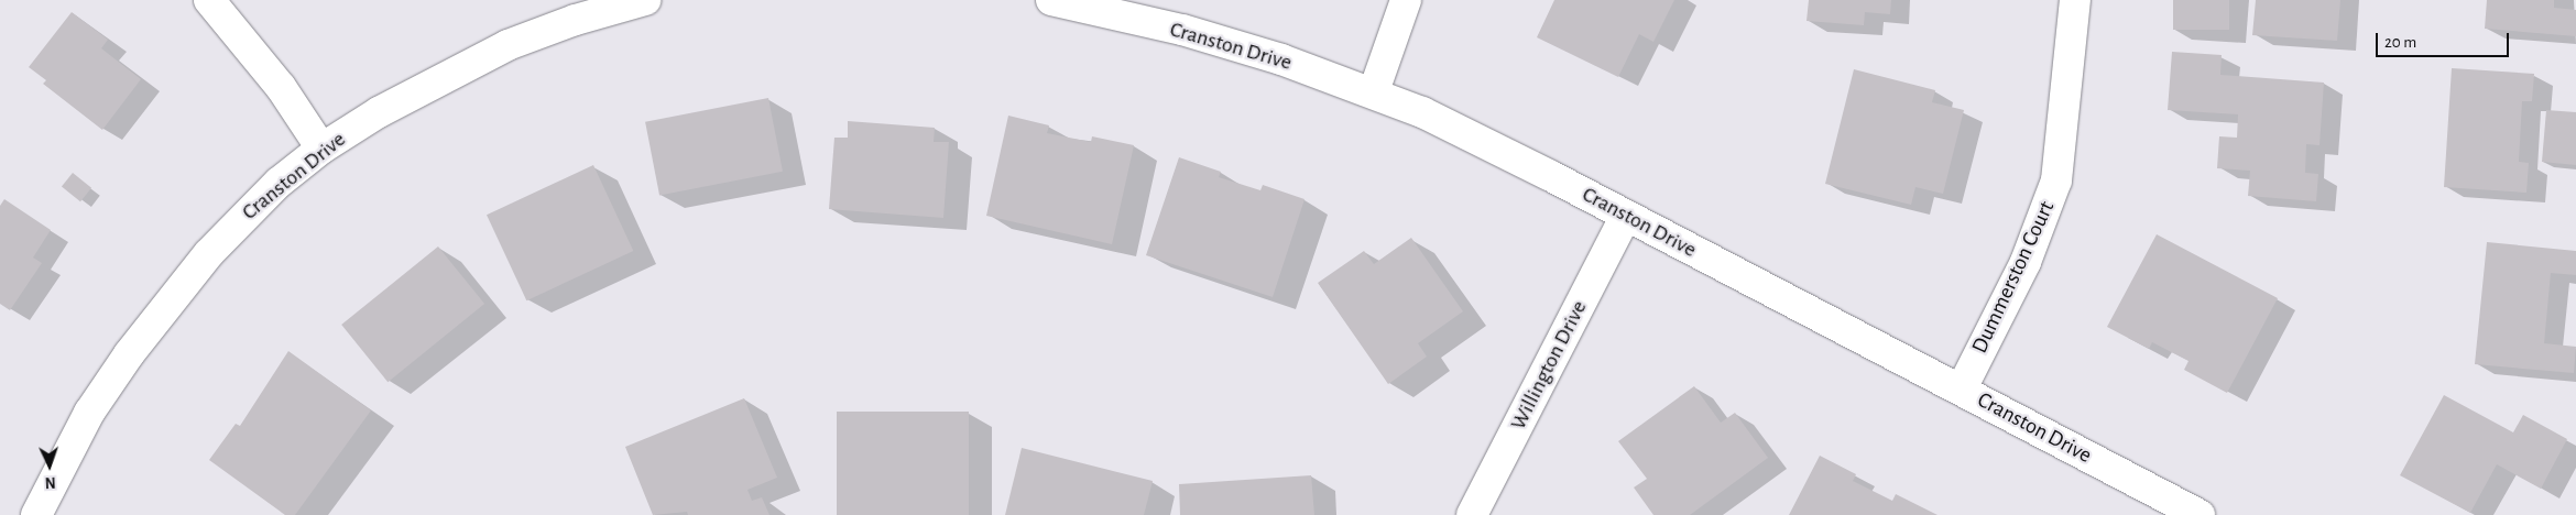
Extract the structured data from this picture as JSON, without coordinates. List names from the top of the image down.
{
  "streets": {
    "street": ["Cranston Drive", "Dummerston Court", "Willington Drive"]
  },
  "crossings": [
    ["Cranston Drive", "Dummerston Court"],
    ["Cranston Drive", "Willington Drive"]
  ],
  "scale_bar": "20 m",
  "north": "bottom"
}
